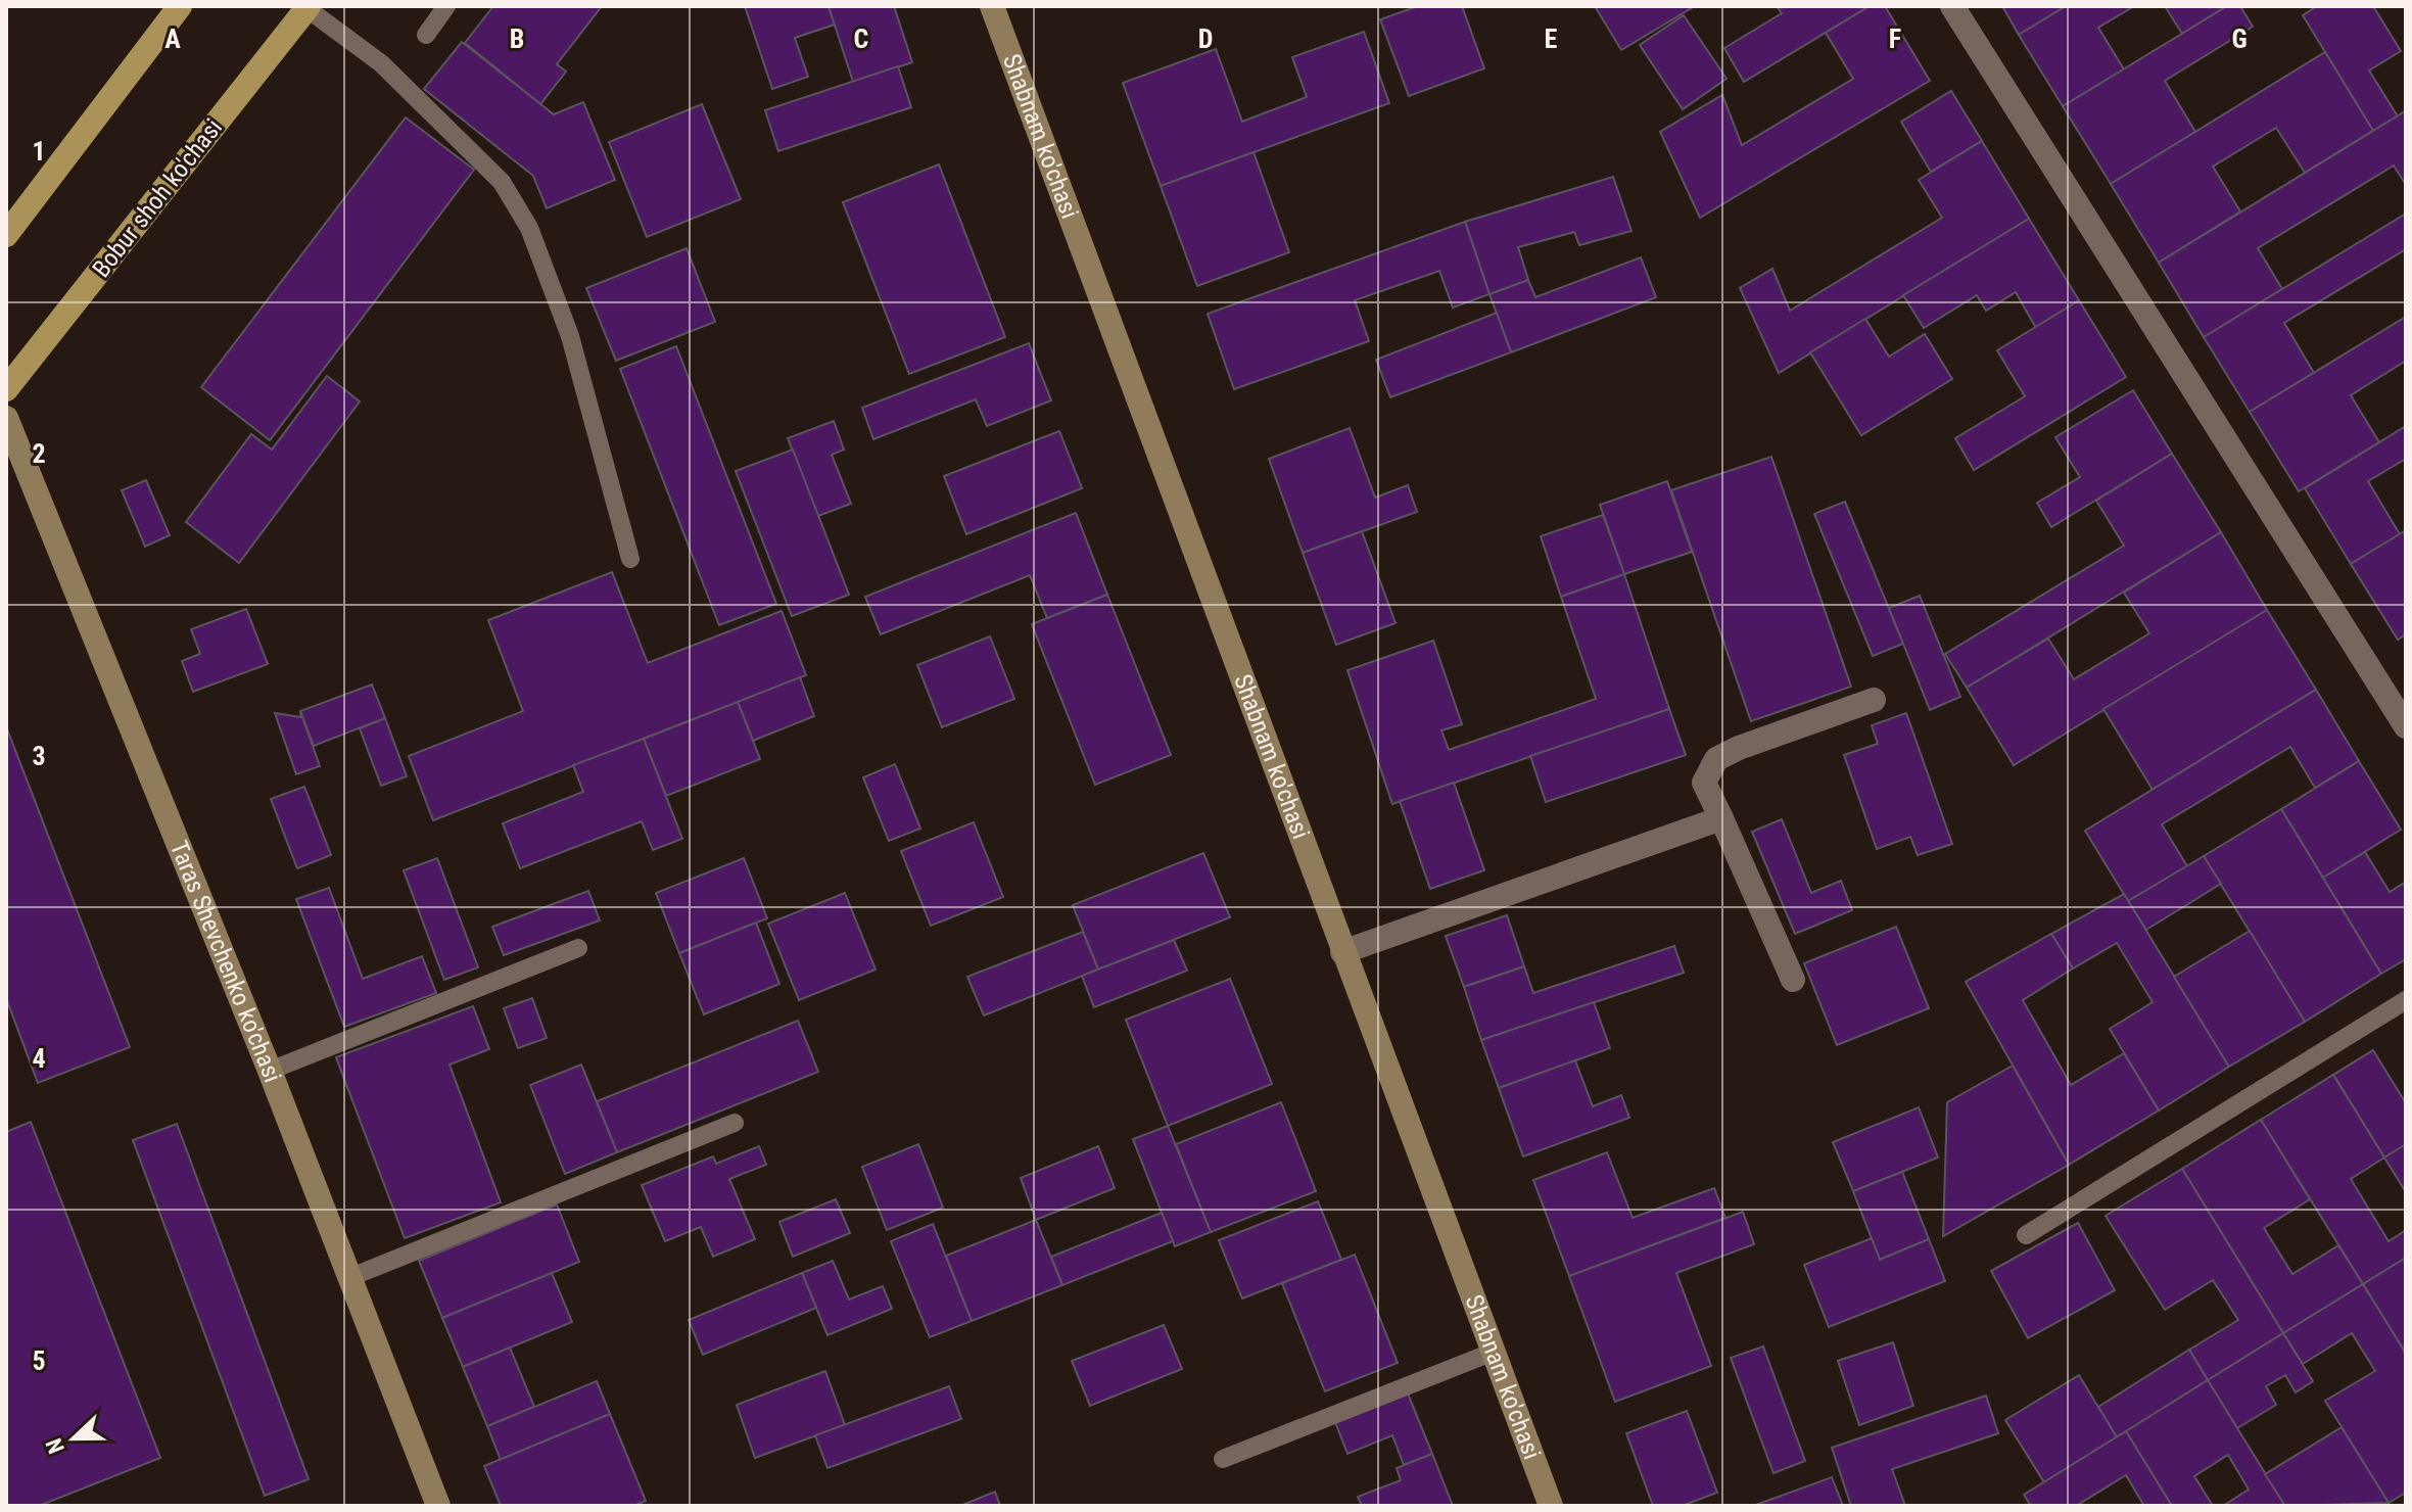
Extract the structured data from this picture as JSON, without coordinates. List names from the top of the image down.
{
  "streets": {
    "main road": ["Bobur shoh ko'chasi"],
    "street": ["Shabnam ko'chasi", "Taras Shevchenko ko'chasi"]
  },
  "north": "left",
  "grid": {
    "columns": [
      "A",
      "B",
      "C",
      "D",
      "E",
      "F",
      "G"
    ],
    "rows": [
      "1",
      "2",
      "3",
      "4",
      "5"
    ]
  }
}
